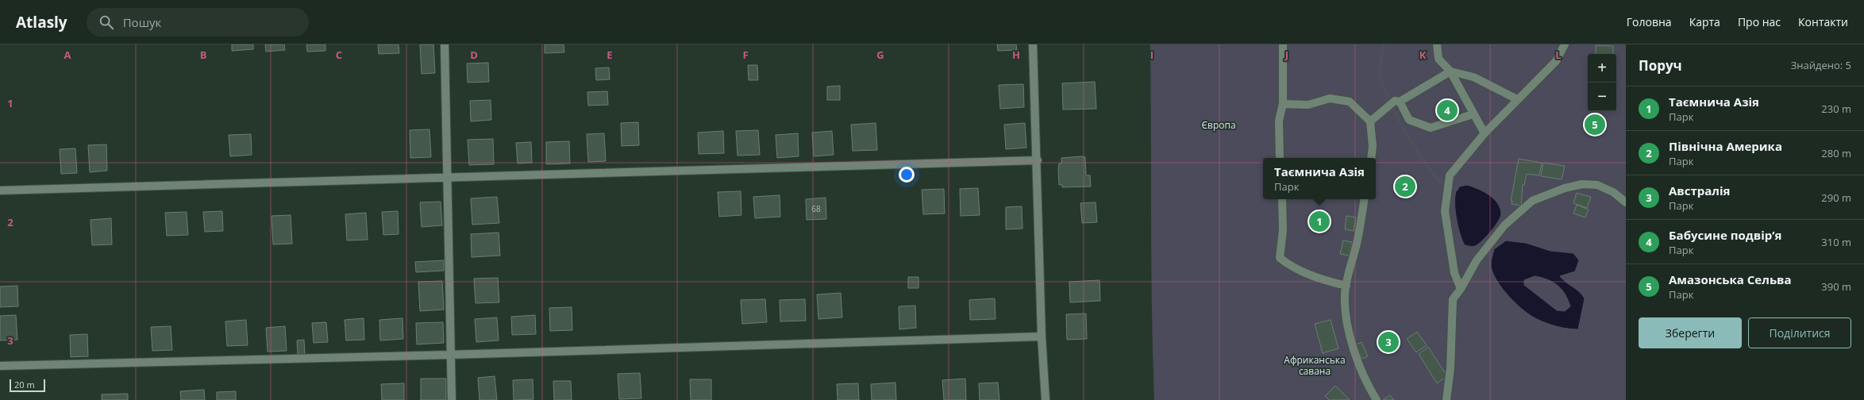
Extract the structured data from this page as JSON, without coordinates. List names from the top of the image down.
{
  "parks": ["Європа", "Африканська савана"],
  "house_numbers": ["68"],
  "scale_bar": "20 m",
  "page": {
    "header": "Atlasly",
    "search": "Пошук",
    "nav": [
      "Головна",
      "Карта",
      "Про нас",
      "Контакти"
    ],
    "heading": ["Поруч", "Знайдено: 5"],
    "map_buttons": ["+", "−"],
    "list": [
      {
        "mark": "1",
        "name": "Таємнича Азія",
        "note": "Парк",
        "value": "230 m"
      },
      {
        "mark": "2",
        "name": "Північна Америка",
        "note": "Парк",
        "value": "280 m"
      },
      {
        "mark": "3",
        "name": "Австралія",
        "note": "Парк",
        "value": "290 m"
      },
      {
        "mark": "4",
        "name": "Бабусине подвір’я",
        "note": "Парк",
        "value": "310 m"
      },
      {
        "mark": "5",
        "name": "Амазонська Сельва",
        "note": "Парк",
        "value": "390 m"
      }
    ],
    "pins": [
      "4",
      "5",
      "2",
      "1",
      "3"
    ],
    "popup": ["Таємнича Азія", "Парк"],
    "buttons": ["Зберегти", "Поділитися"],
    "scale": "20 m"
  },
  "grid": {
    "columns": [
      "A",
      "B",
      "C",
      "D",
      "E",
      "F",
      "G",
      "H",
      "I",
      "J",
      "K",
      "L"
    ],
    "rows": ["1", "2", "3"]
  }
}
